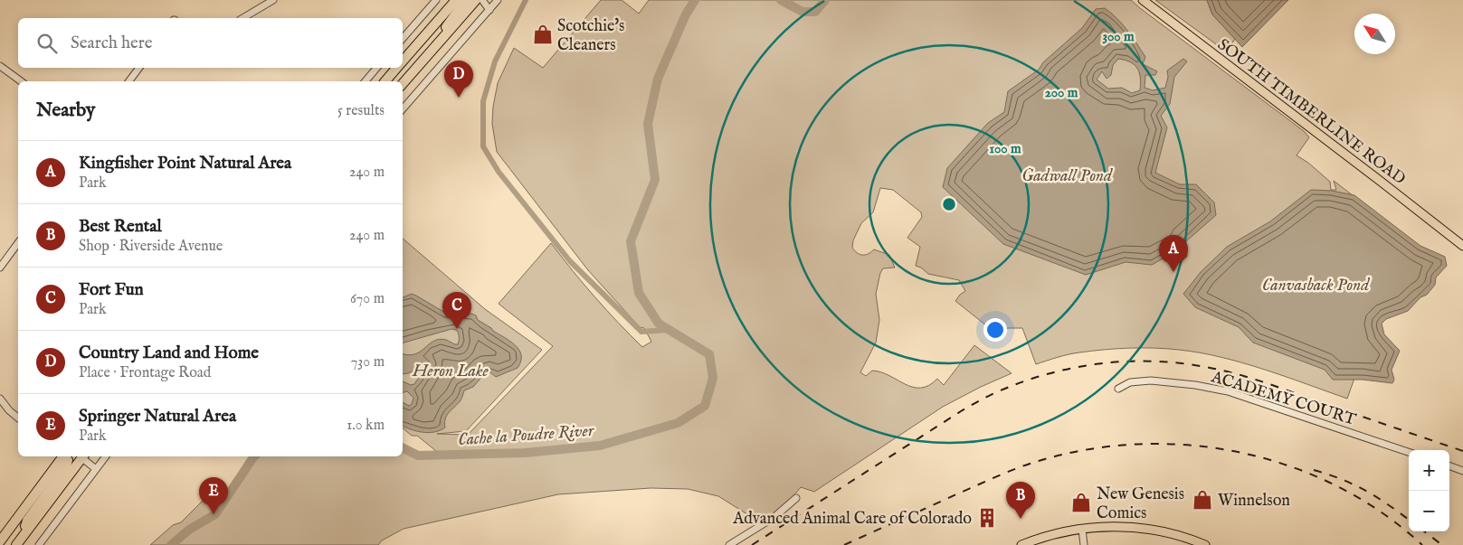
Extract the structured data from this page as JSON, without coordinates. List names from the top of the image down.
{
  "streets": {
    "main road": ["SOUTH TIMBERLINE ROAD"],
    "street": ["ACADEMY COURT"]
  },
  "water": [
    "Gadwall Pond",
    "Canvasback Pond",
    "Heron Lake",
    "Cache la Poudre River"
  ],
  "places": {
    "shop": ["Scotchie's Cleaners", "Winnelson", "New Genesis Comics"],
    "building": ["Advanced Animal Care of Colorado"]
  },
  "north": "top left",
  "page": {
    "search": "Search here",
    "pins": [
      "D",
      "A",
      "C",
      "E",
      "B"
    ],
    "heading": ["Nearby", "5 results"],
    "list": [
      {
        "mark": "A",
        "name": "Kingfisher Point Natural Area",
        "note": "Park",
        "value": "240 m"
      },
      {
        "mark": "B",
        "name": "Best Rental",
        "note": "Shop · Riverside Avenue",
        "value": "240 m"
      },
      {
        "mark": "C",
        "name": "Fort Fun",
        "note": "Park",
        "value": "670 m"
      },
      {
        "mark": "D",
        "name": "Country Land and Home",
        "note": "Place · Frontage Road",
        "value": "730 m"
      },
      {
        "mark": "E",
        "name": "Springer Natural Area",
        "note": "Park",
        "value": "1.0 km"
      }
    ],
    "map_buttons": ["+", "−"]
  },
  "rings": ["300 m", "200 m", "100 m"]
}
